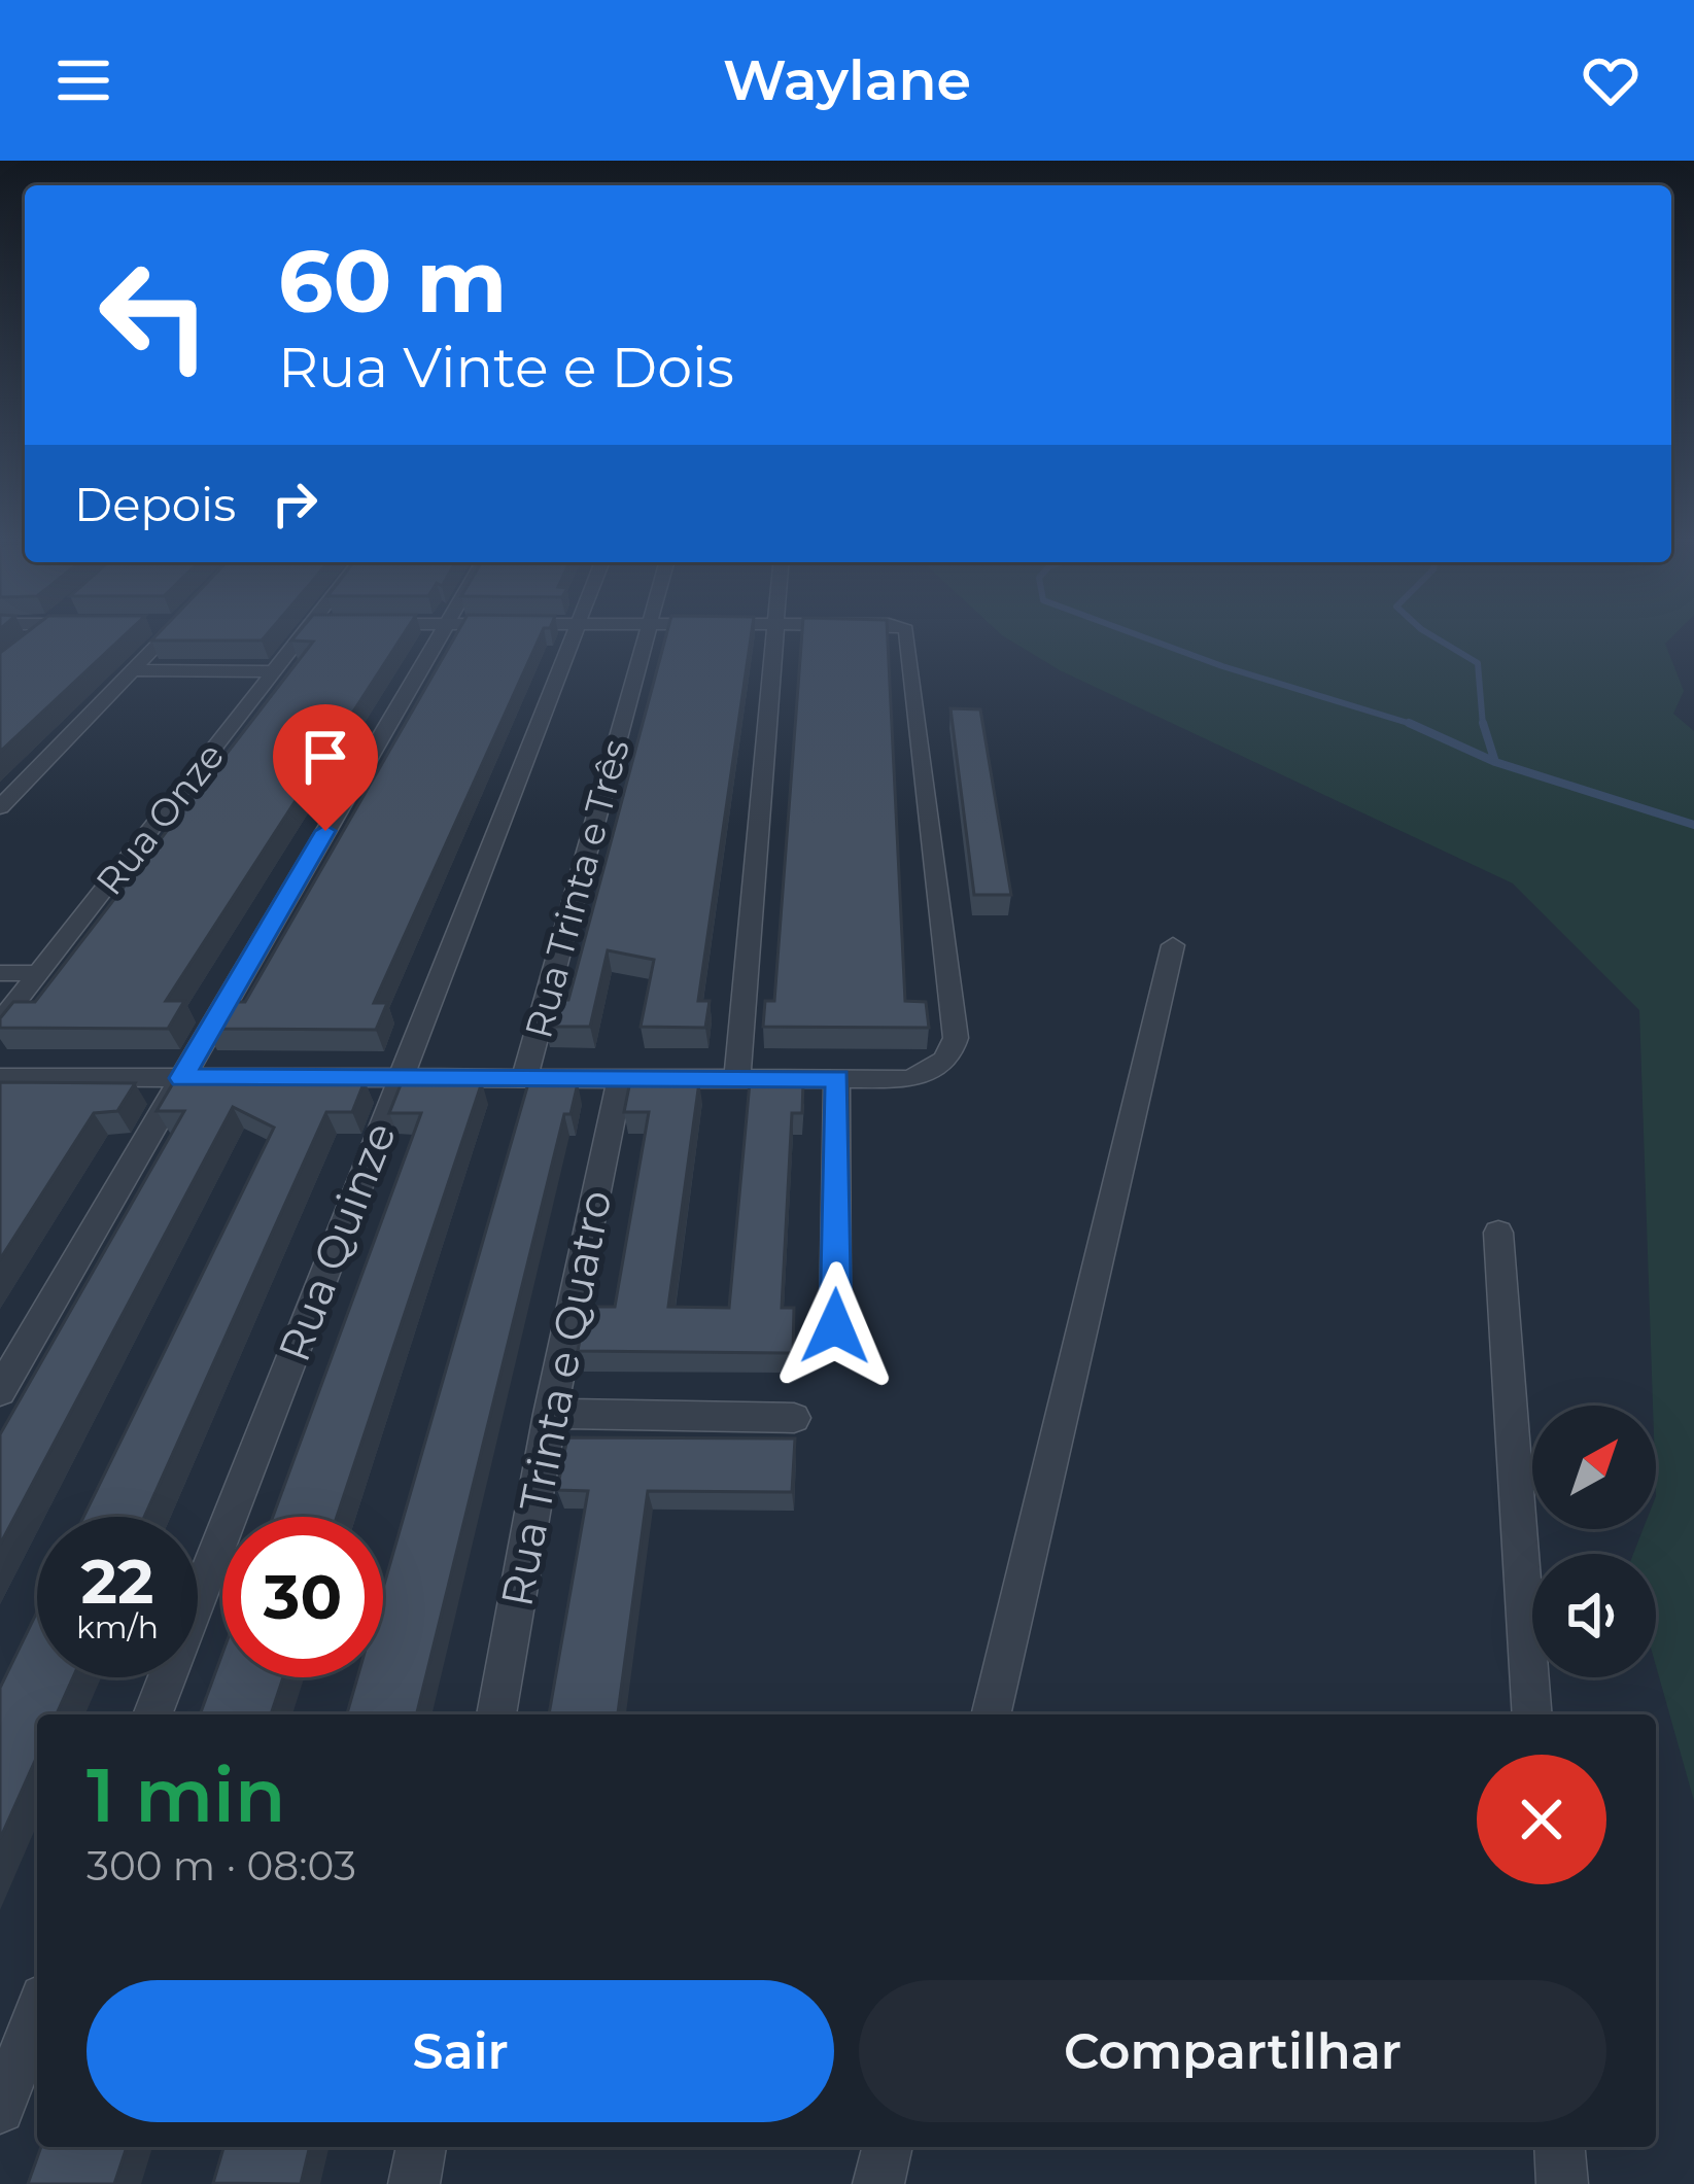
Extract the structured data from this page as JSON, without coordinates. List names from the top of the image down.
{
  "streets": {
    "street": [
      "Rua Onze",
      "Rua Trinta e Três",
      "Rua Quinze",
      "Rua Trinta e Quatro"
    ]
  },
  "north": "top right",
  "page": {
    "header": "Waylane",
    "turn": ["60 m", "Rua Vinte e Dois"],
    "then": "Depois",
    "speed": "22 km/h",
    "limit": "30",
    "heading": ["1 min", "300 m · 08:03"],
    "buttons": ["Sair", "Compartilhar"]
  }
}
